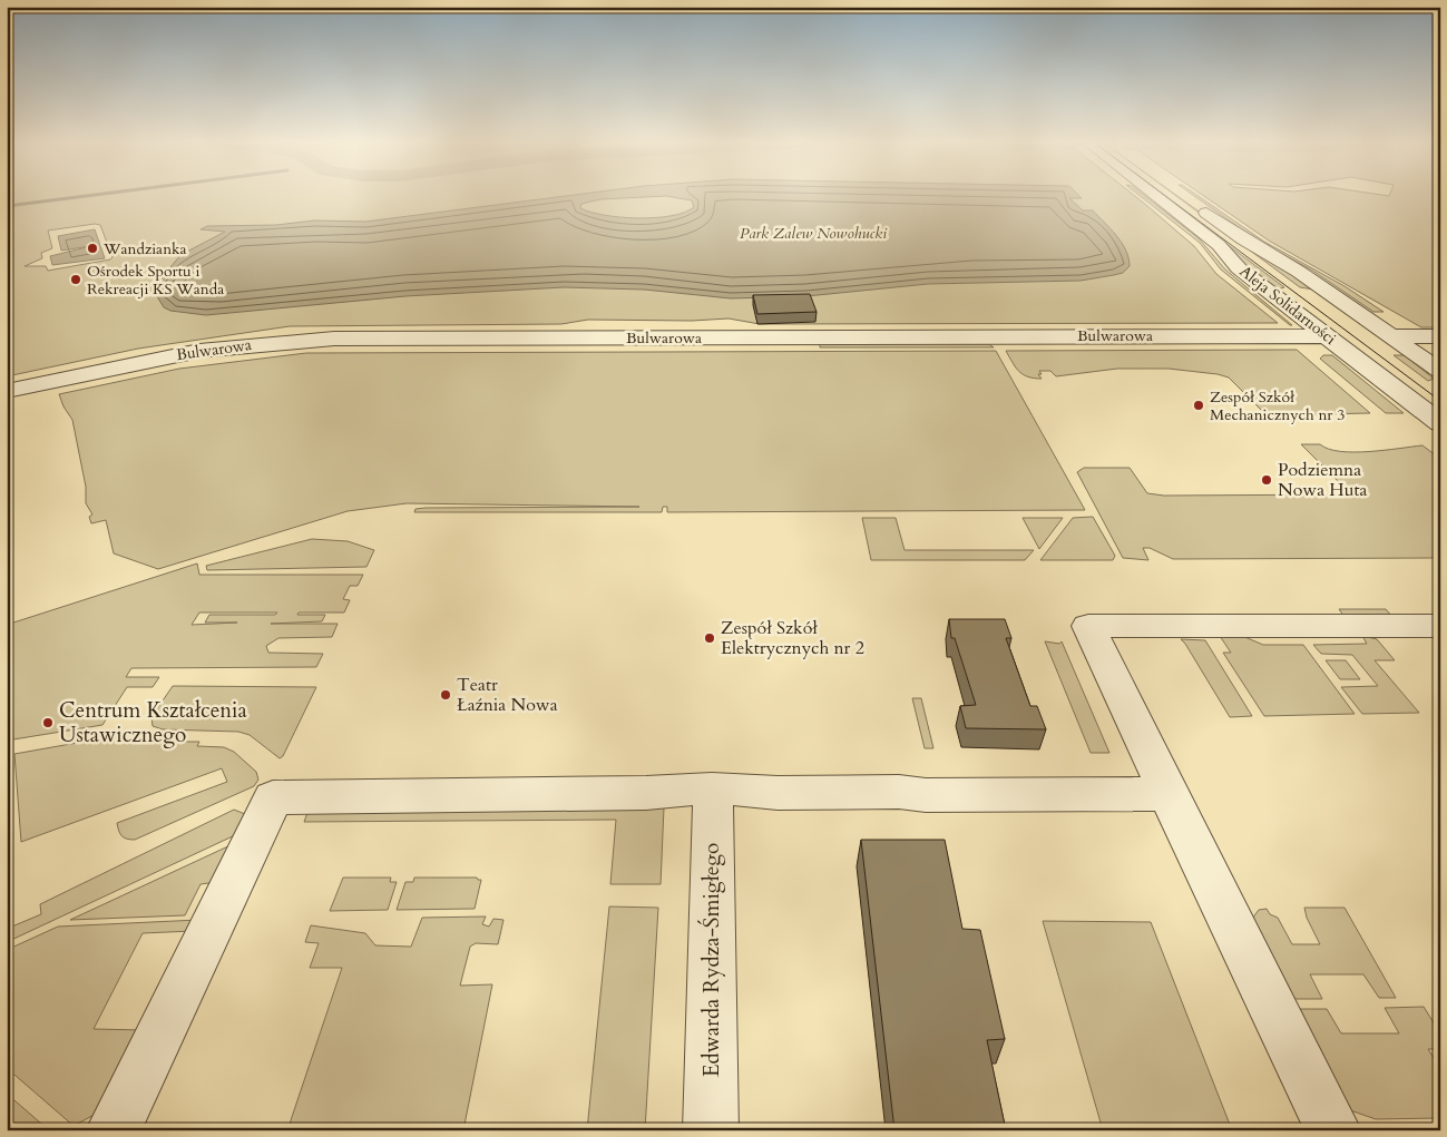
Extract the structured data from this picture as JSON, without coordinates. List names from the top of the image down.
{
  "streets": {
    "street": ["Aleja Solidarności", "Bulwarowa", "Edwarda Rydza-Śmigłego"]
  },
  "crossings": [
    ["Aleja Solidarności", "Bulwarowa"]
  ],
  "parks": ["Park Zalew Nowohucki"],
  "places": [
    "Wandzianka",
    "Ośrodek Sportu i Rekreacji KS Wanda",
    "Zespół Szkół Mechanicznych nr 3",
    "Podziemna Nowa Huta",
    "Zespół Szkół Elektrycznych nr 2",
    "Teatr Łaźnia Nowa",
    "Centrum Kształcenia Ustawicznego"
  ]
}
